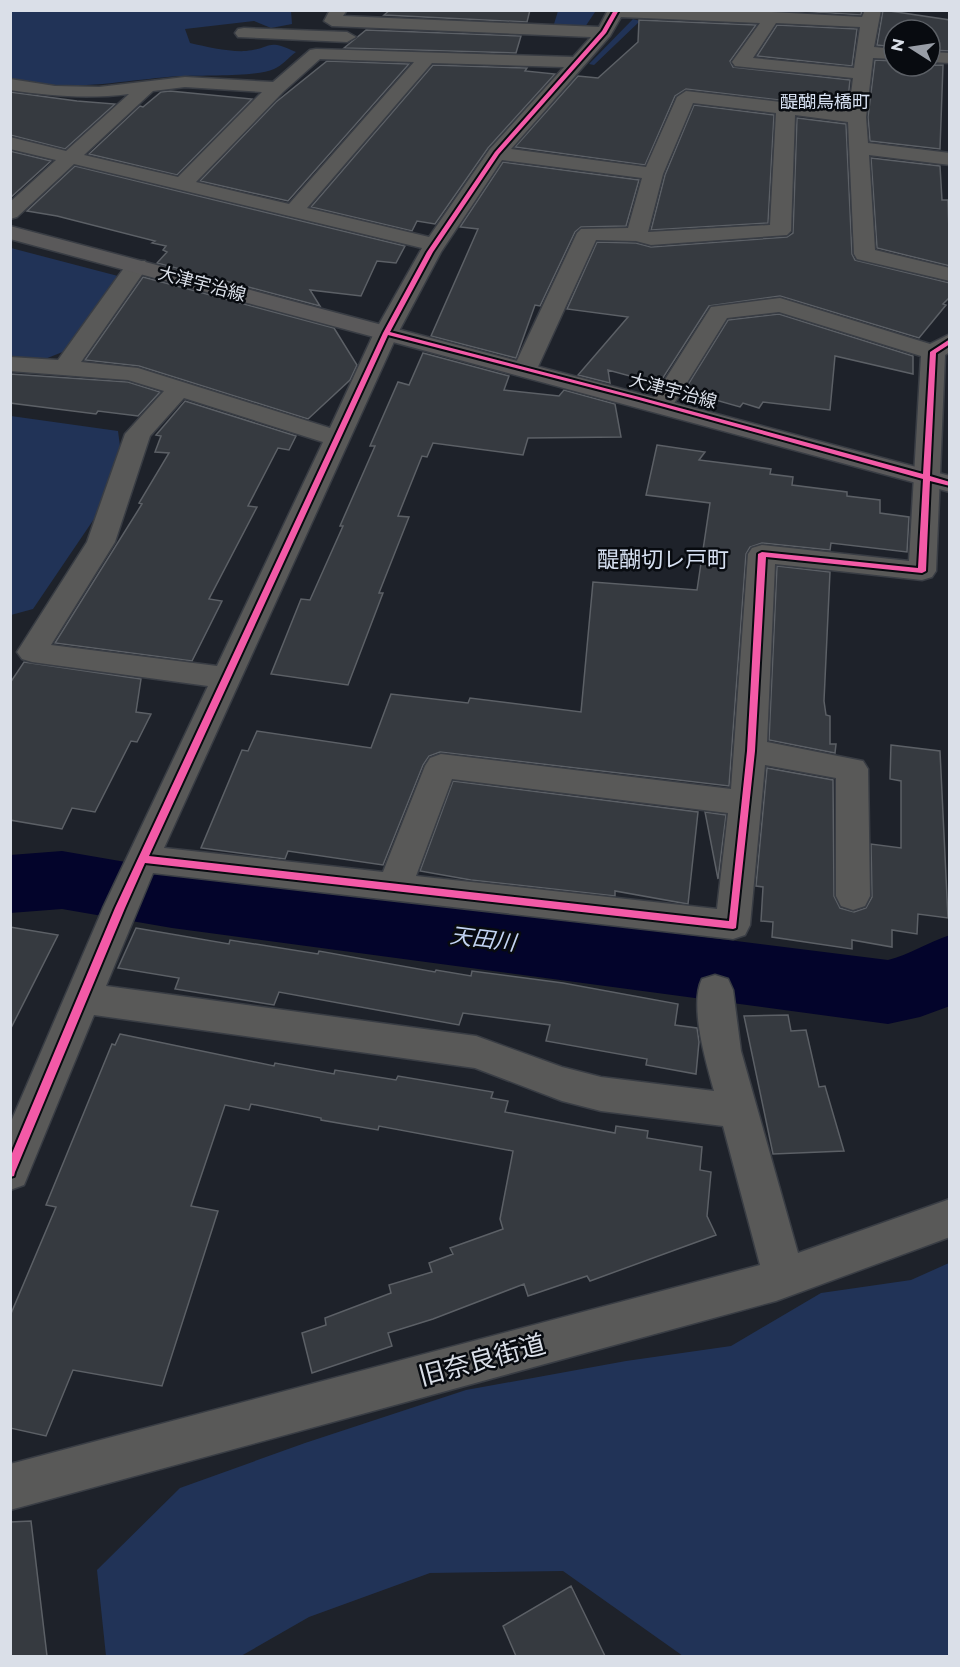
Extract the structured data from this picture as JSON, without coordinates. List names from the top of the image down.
{
  "streets": {
    "main road": ["大津宇治線"],
    "street": ["旧奈良街道"]
  },
  "districts": ["醍醐烏橋町", "醍醐切レ戸町"],
  "water": ["天田川"],
  "north": "left"
}
